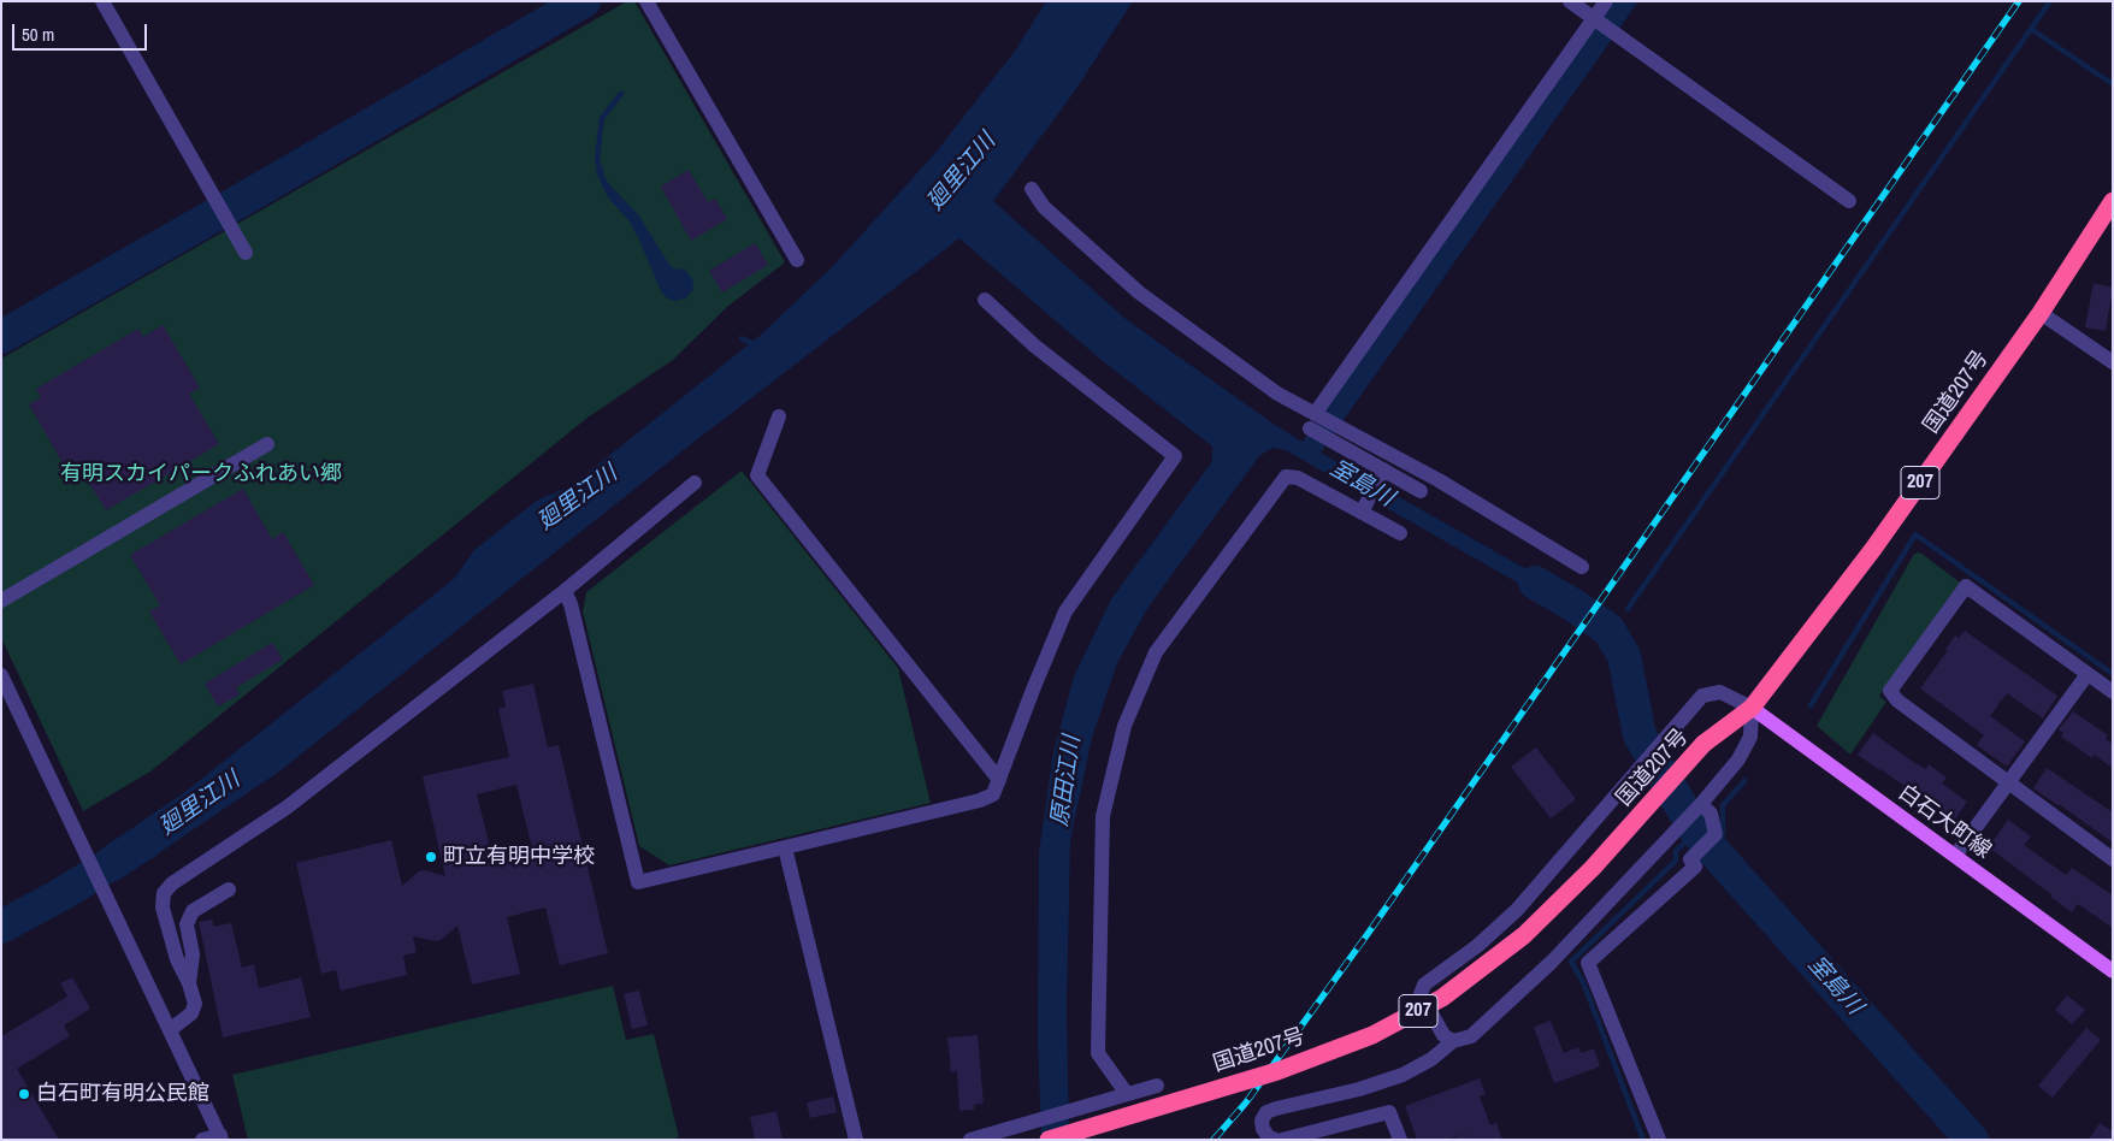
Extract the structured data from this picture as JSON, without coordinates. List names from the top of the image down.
{
  "streets": {
    "highway": ["国道207号", "207"],
    "main road": ["白石大町線"]
  },
  "crossings": [
    ["国道207号", "白石大町線"]
  ],
  "water": ["廻里江川", "室島川", "原田江川"],
  "parks": ["有明スカイパークふれあい郷"],
  "places": ["町立有明中学校", "白石町有明公民館"],
  "scale_bar": "50 m"
}
